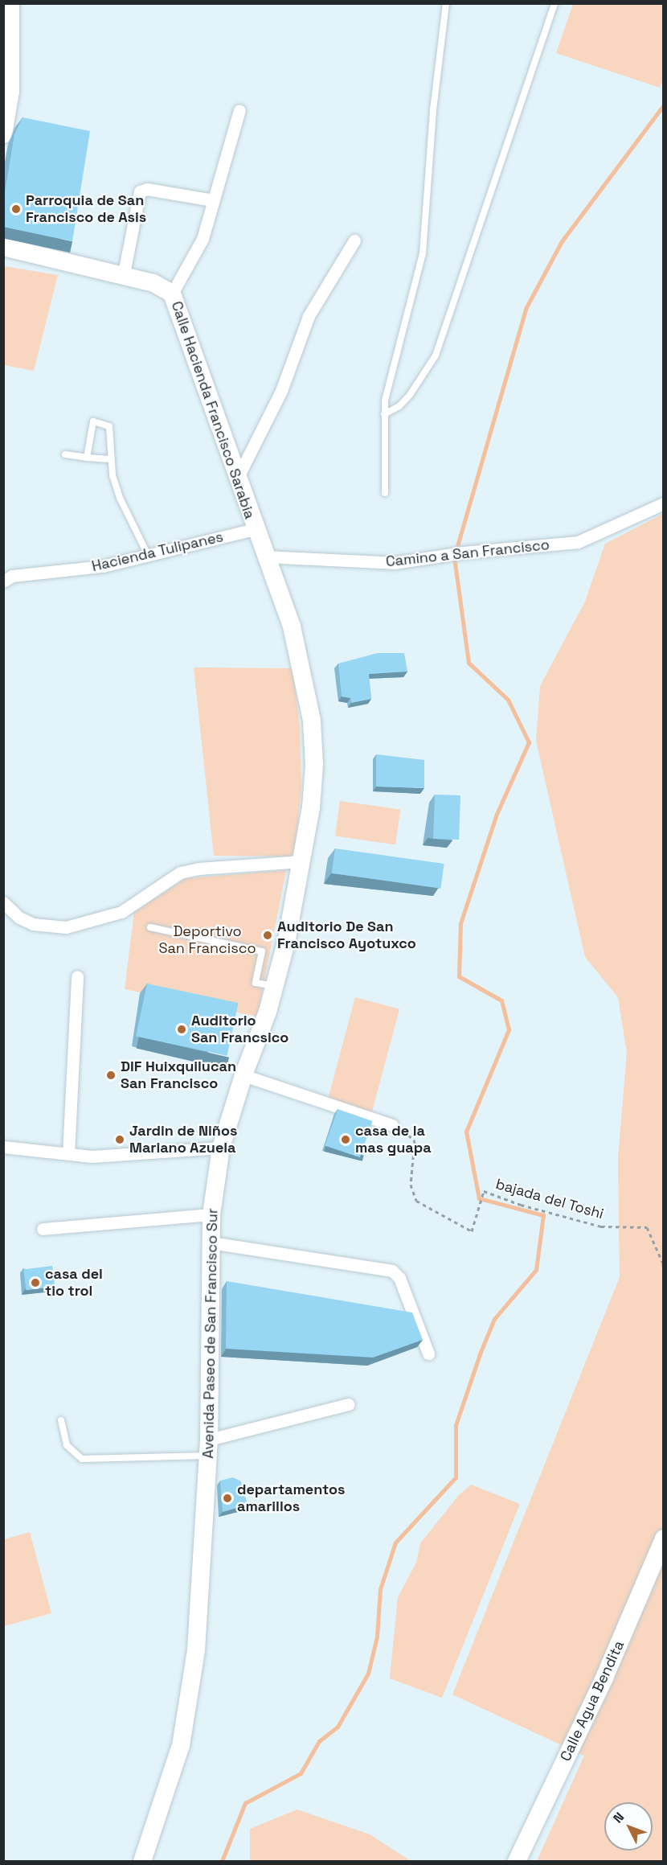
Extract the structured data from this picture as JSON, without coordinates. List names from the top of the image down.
{
  "streets": {
    "main road": ["Calle Hacienda Francisco Sarabia", "Avenida Paseo de San Francisco Sur", "Calle Agua Bendita"],
    "street": ["Hacienda Tulipanes", "Camino a San Francisco"],
    "path": ["bajada del Toshi"]
  },
  "crossings": [
    ["Calle Hacienda Francisco Sarabia", "Hacienda Tulipanes"],
    ["Calle Hacienda Francisco Sarabia", "Camino a San Francisco"],
    ["Calle Hacienda Francisco Sarabia", "Avenida Paseo de San Francisco Sur"],
    ["Camino a San Francisco", "Avenida Paseo de San Francisco Sur"]
  ],
  "parks": ["Deportivo San Francisco"],
  "places": [
    "Parroquia de San Francisco de Asis",
    "Auditorio De San Francisco Ayotuxco",
    "Auditorio San Francsico",
    "DIF Huixquilucan San Francisco",
    "Jardin de Niños Mariano Azuela",
    "casa de la mas guapa",
    "casa del tio trol",
    "departamentos amarillos"
  ],
  "north": "top left"
}
